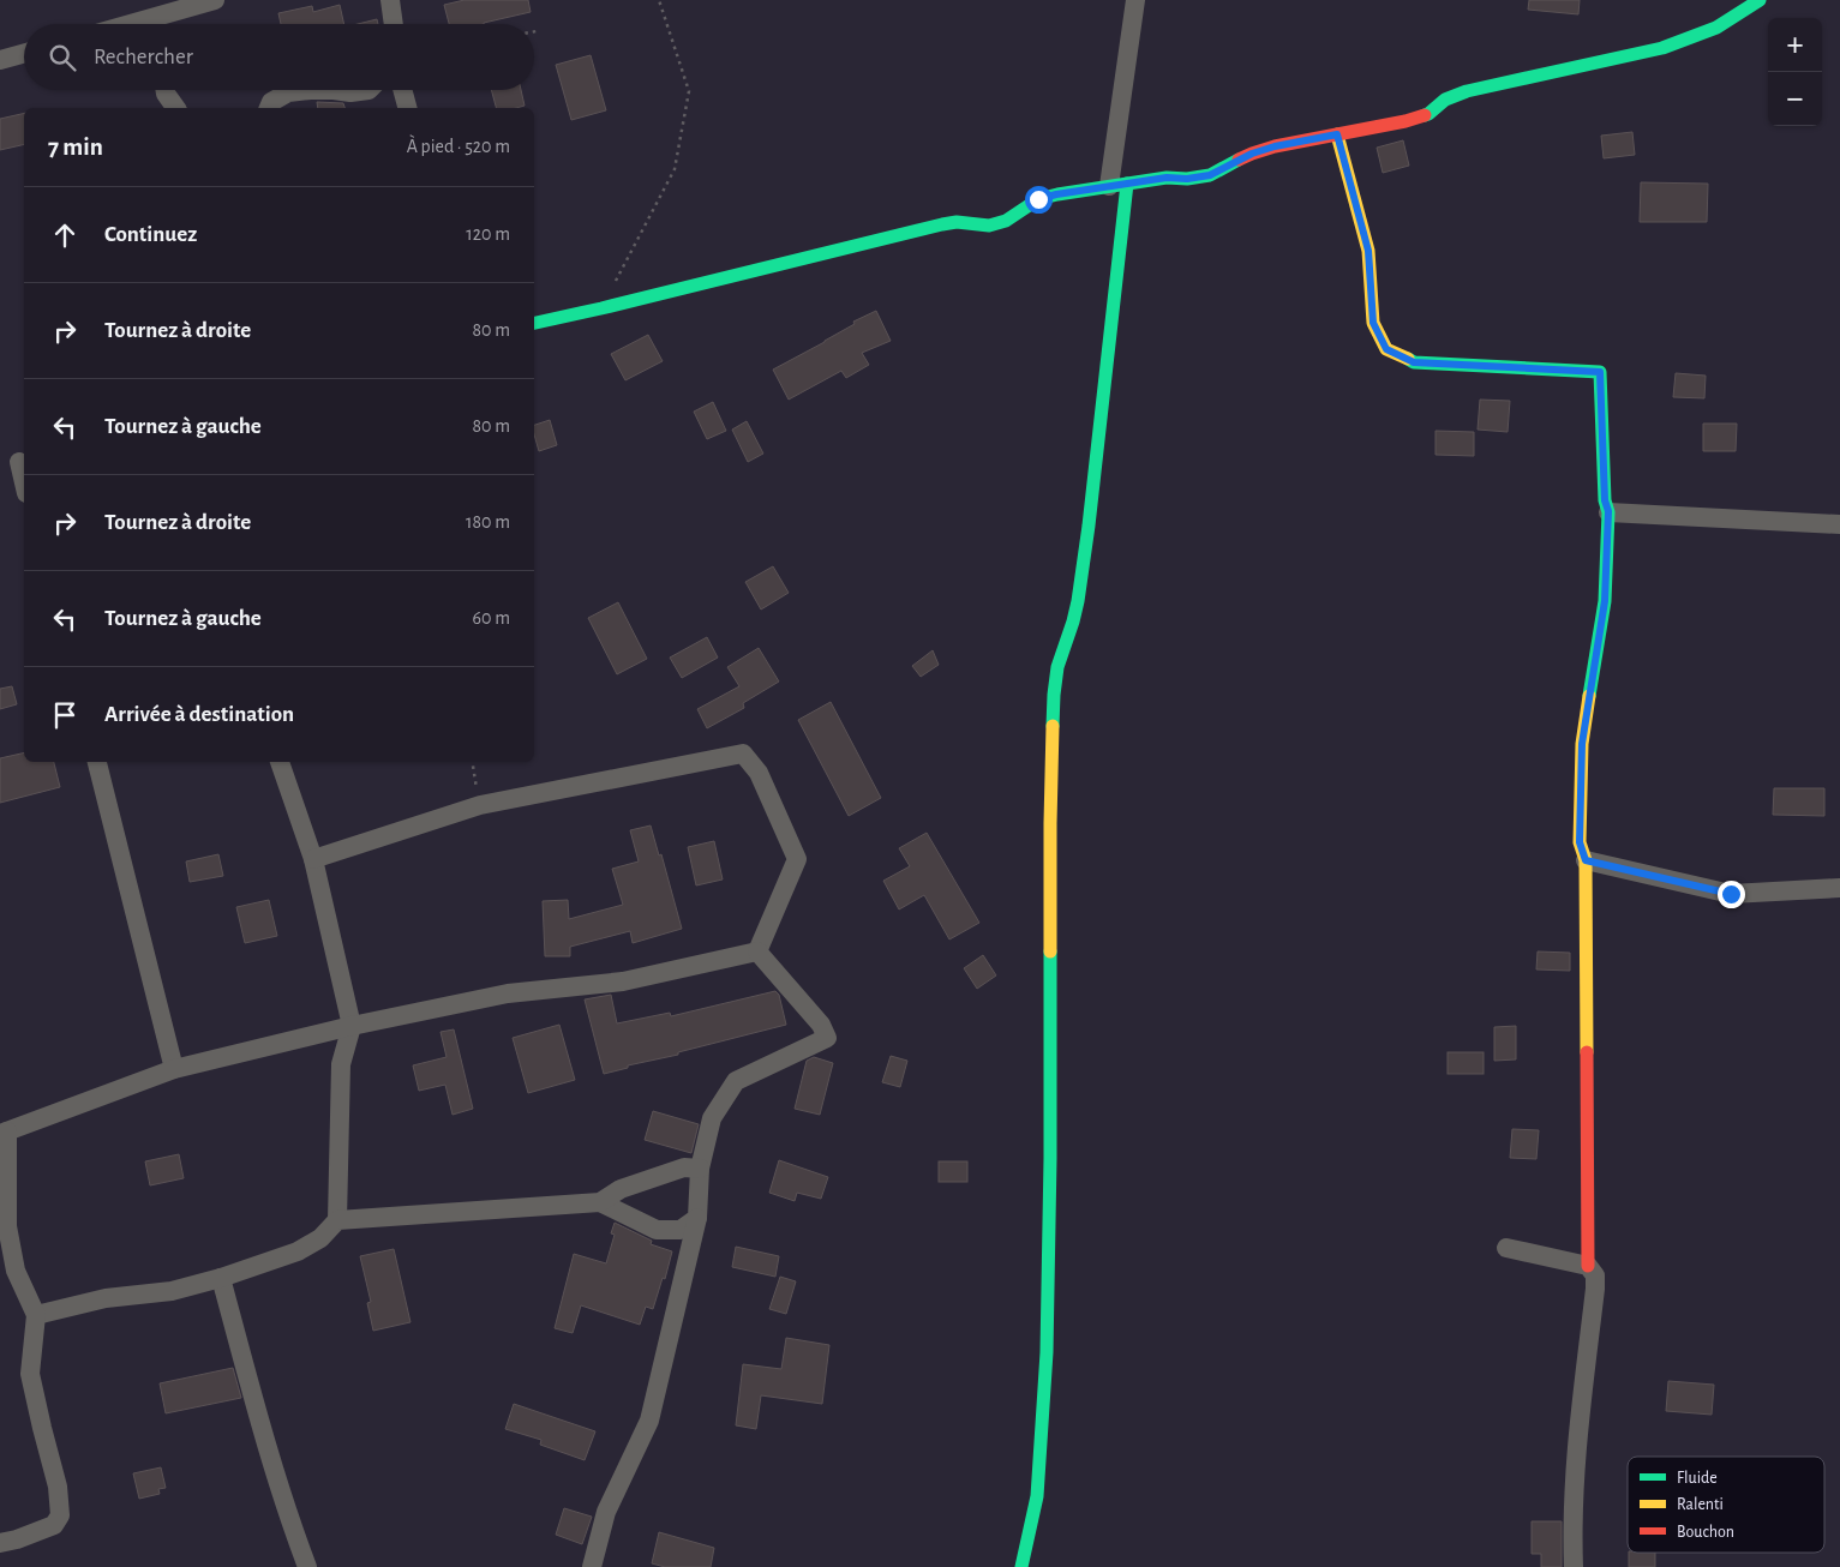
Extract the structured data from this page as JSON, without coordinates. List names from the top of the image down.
{
  "legend": ["Fluide", "Ralenti", "Bouchon"],
  "page": {
    "map_buttons": ["+", "−"],
    "search": "Rechercher",
    "heading": ["7 min", "À pied · 520 m"],
    "list": [
      ["Continuez", "120 m"],
      ["Tournez à droite", "80 m"],
      ["Tournez à gauche", "80 m"],
      ["Tournez à droite", "180 m"],
      ["Tournez à gauche", "60 m"],
      "Arrivée à destination"
    ]
  }
}
